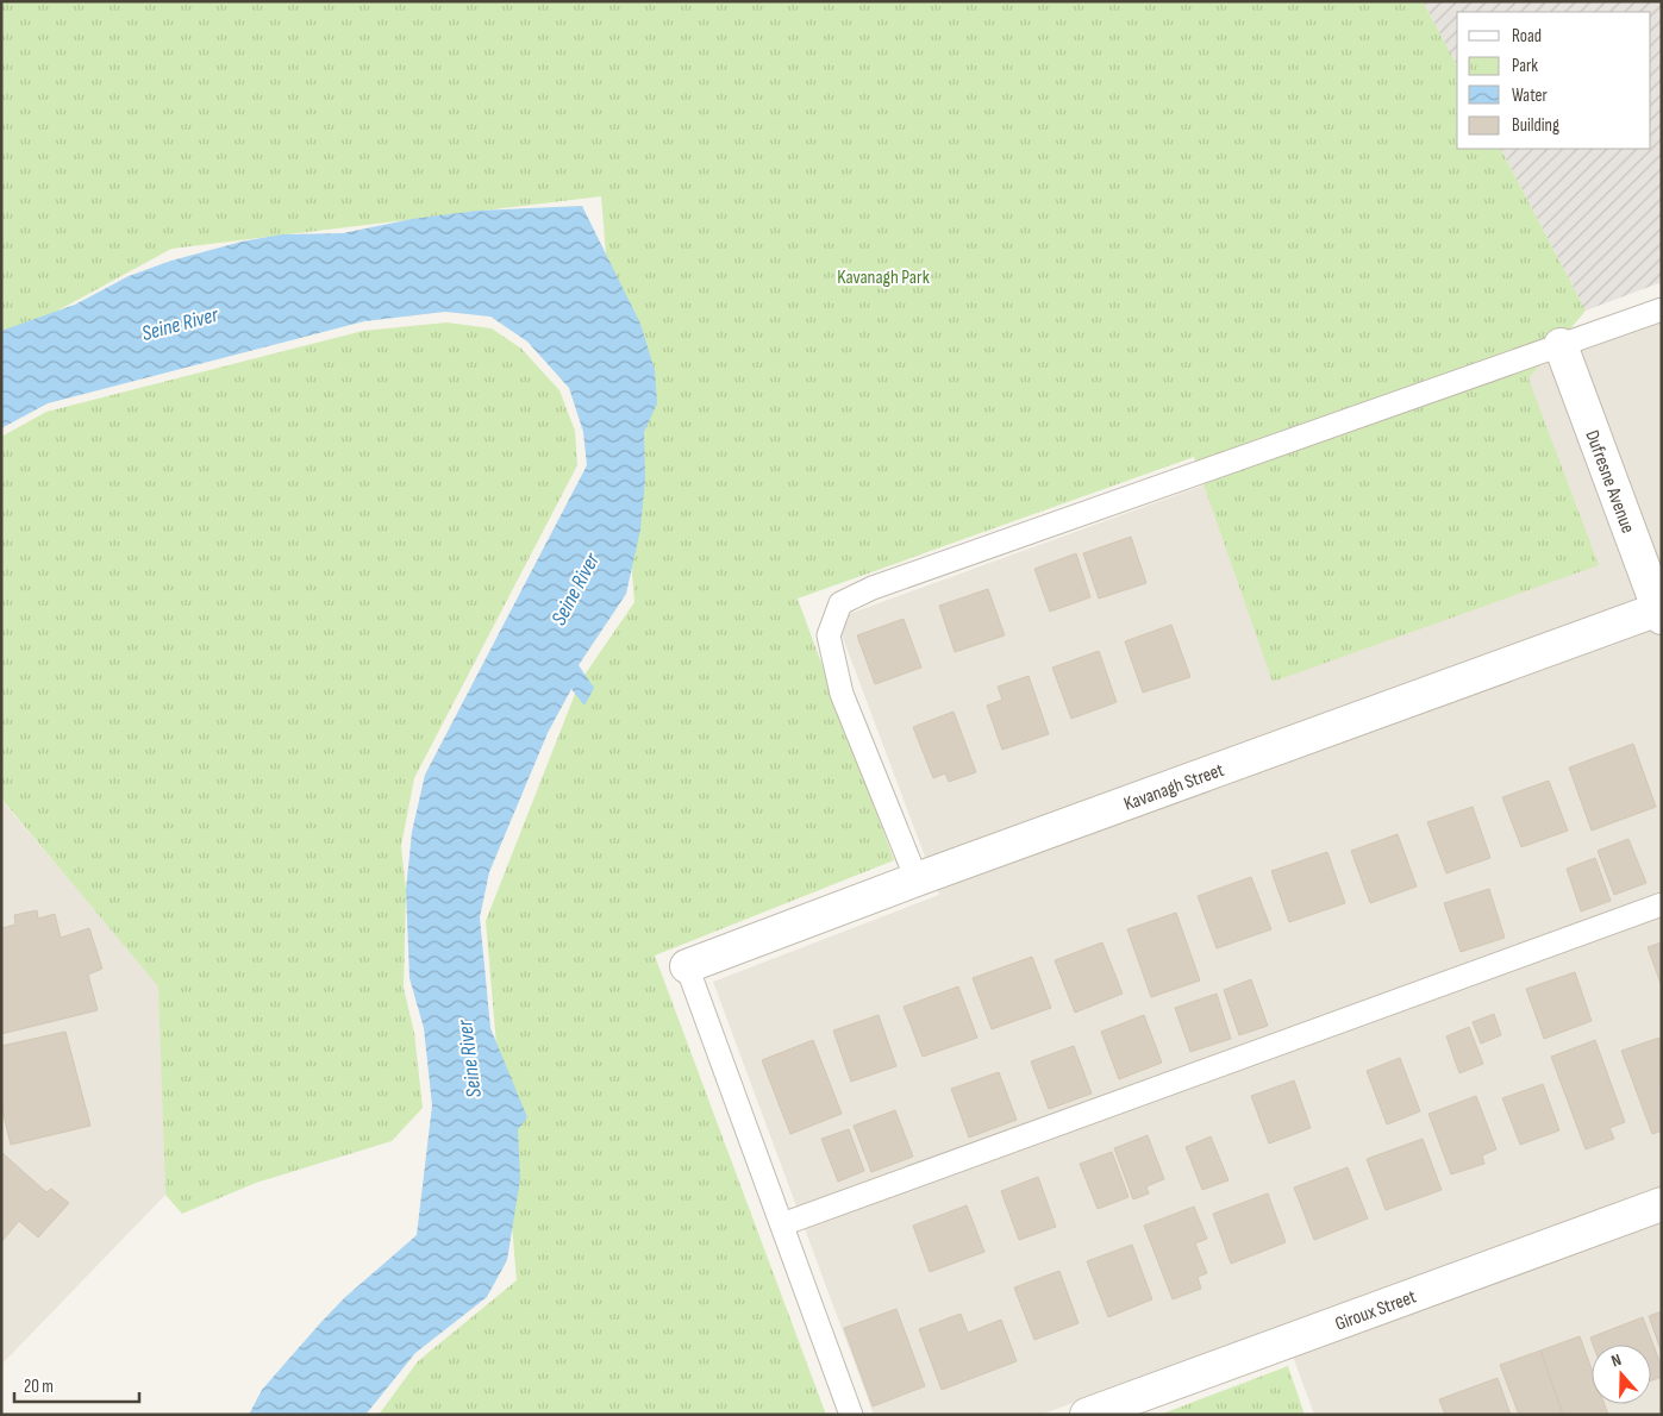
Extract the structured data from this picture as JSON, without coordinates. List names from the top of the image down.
{
  "streets": {
    "street": ["Dufresne Avenue", "Kavanagh Street", "Giroux Street"]
  },
  "crossings": [
    ["Dufresne Avenue", "Kavanagh Street"]
  ],
  "water": ["Seine River"],
  "parks": ["Kavanagh Park"],
  "legend": [
    "Road",
    "Park",
    "Water",
    "Building"
  ],
  "scale_bar": "20 m",
  "north": "top"
}
